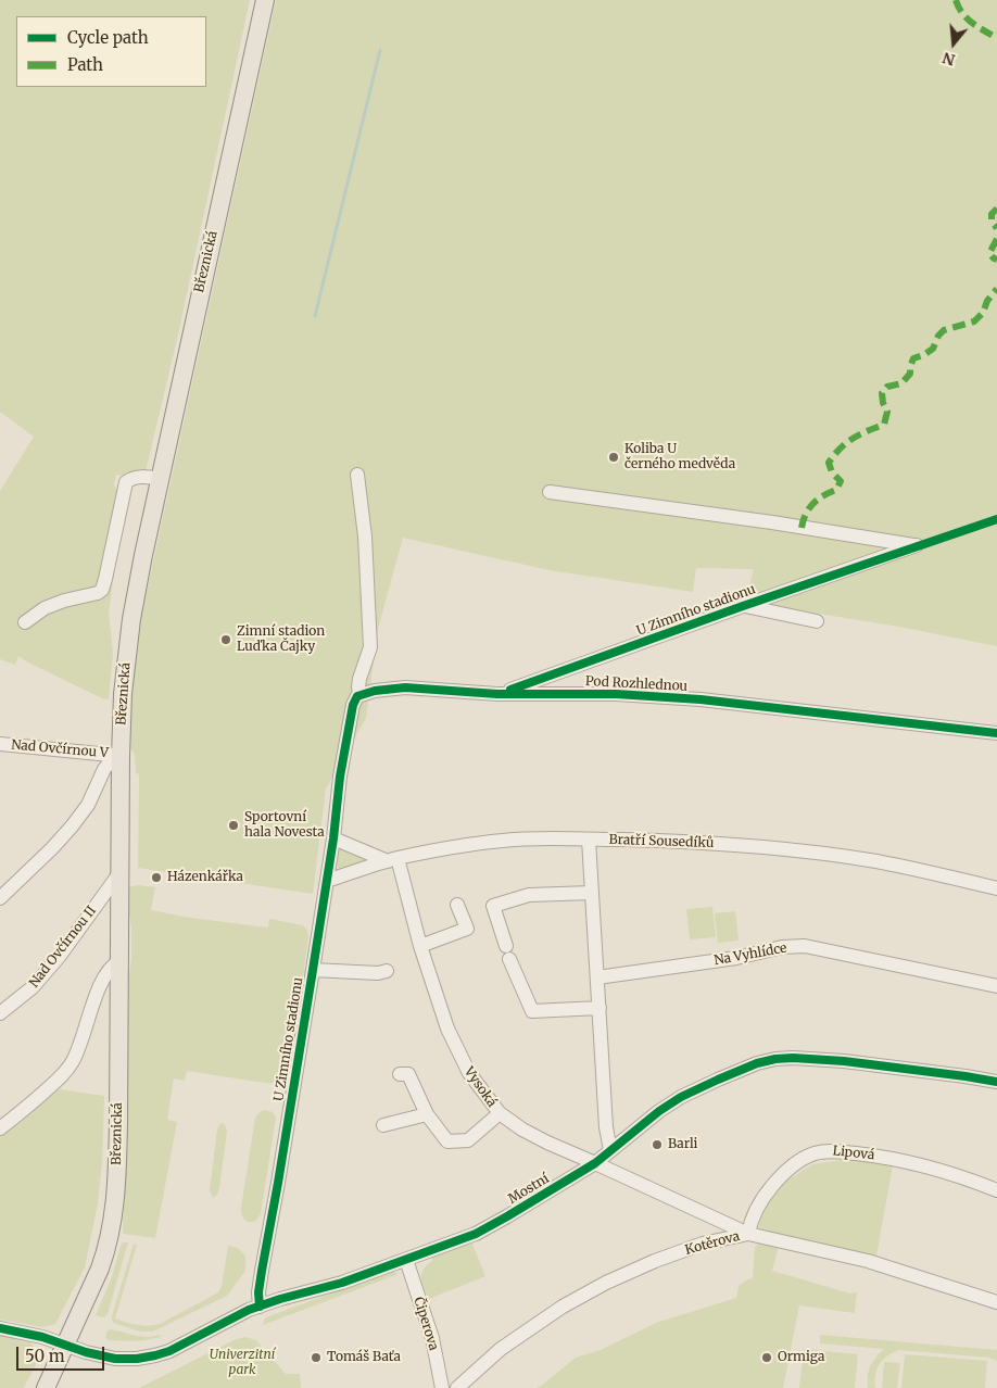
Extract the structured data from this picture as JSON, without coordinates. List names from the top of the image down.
{
  "streets": {
    "main road": ["Březnická"],
    "street": [
      "U Zimního stadionu",
      "Pod Rozhlednou",
      "Nad Ovčírnou V",
      "Bratří Sousedíků",
      "Nad Ovčírnou II",
      "Na Vyhlídce",
      "Vysoká",
      "Lipová",
      "Mostní",
      "Kotěrova",
      "Čiperova"
    ]
  },
  "crossings": [
    ["Březnická", "Nad Ovčírnou V"],
    ["Březnická", "Nad Ovčírnou II"],
    ["Březnická", "Mostní"],
    ["U Zimního stadionu", "Pod Rozhlednou"],
    ["U Zimního stadionu", "Bratří Sousedíků"],
    ["U Zimního stadionu", "Mostní"],
    ["Bratří Sousedíků", "Vysoká"],
    ["Vysoká", "Lipová"],
    ["Vysoká", "Mostní"],
    ["Vysoká", "Kotěrova"],
    ["Lipová", "Kotěrova"],
    ["Mostní", "Čiperova"]
  ],
  "parks": ["Univerzitní park"],
  "places": [
    "Koliba U černého medvěda",
    "Zimní stadion Luďka Čajky",
    "Sportovní hala Novesta",
    "Házenkářka",
    "Barli",
    "Tomáš Baťa",
    "Ormiga"
  ],
  "legend": ["Cycle path", "Path"],
  "scale_bar": "50 m",
  "north": "bottom"
}
